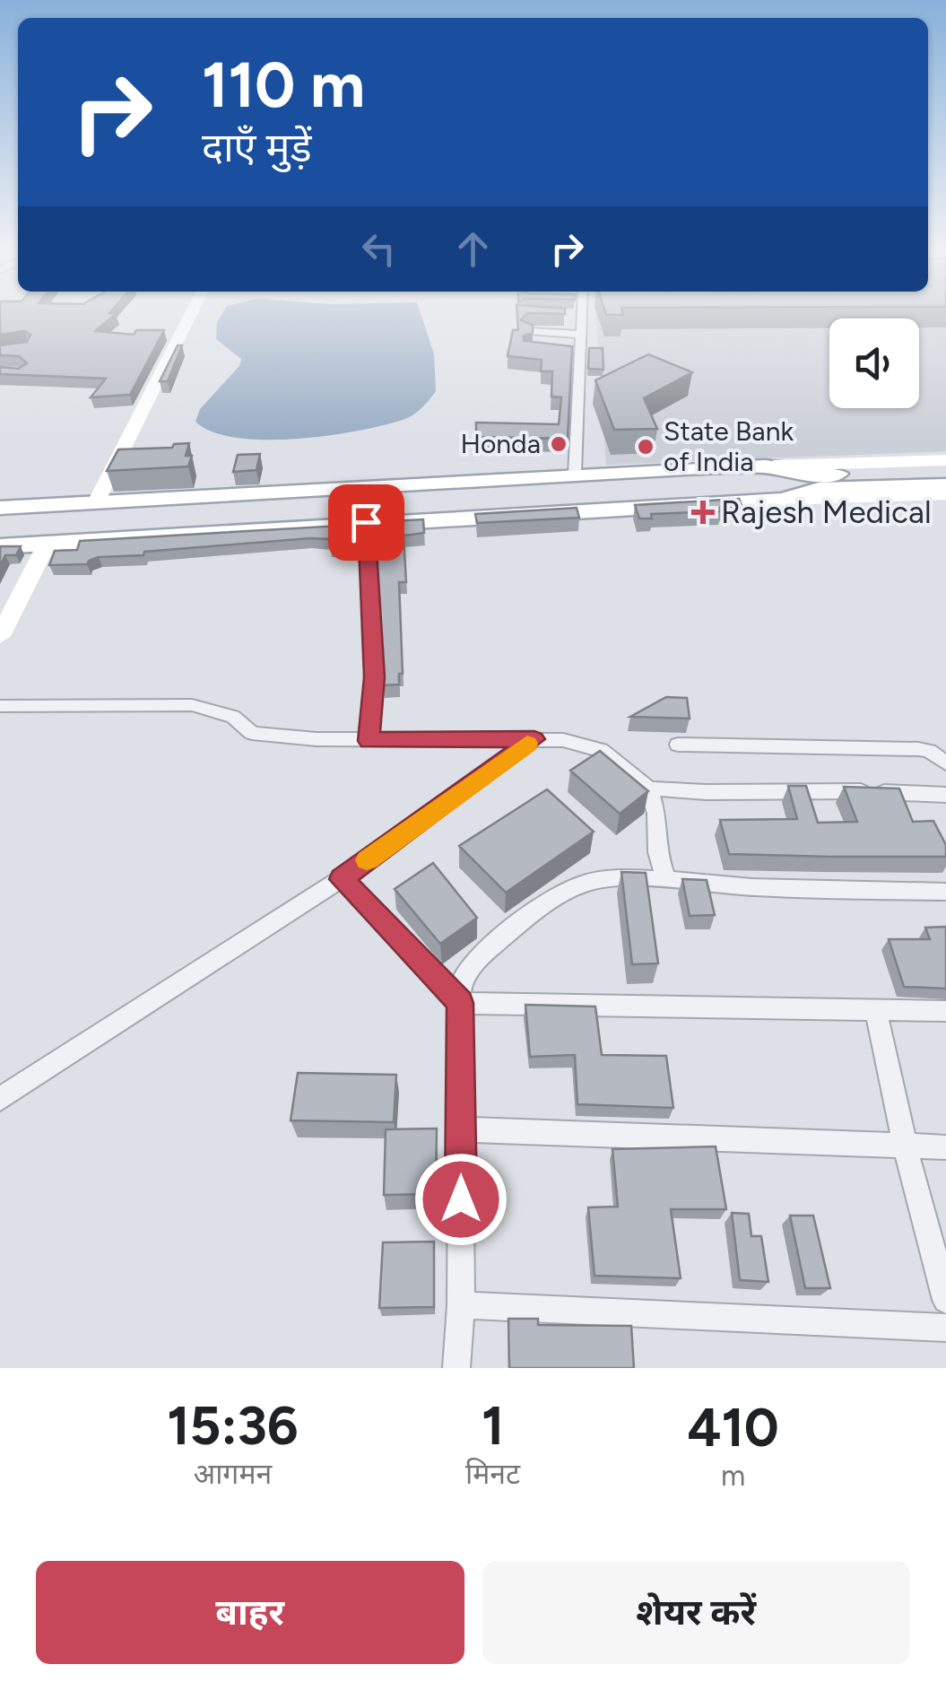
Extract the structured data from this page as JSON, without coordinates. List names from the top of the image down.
{
  "places": {
    "other": ["Honda", "State Bank of India"],
    "health": ["Rajesh Medical"]
  },
  "page": {
    "turn": ["110 m", "दाएँ मुड़ें"],
    "eta": [
      "15:36",
      "आगमन",
      "1",
      "मिनट",
      "410",
      "m"
    ],
    "buttons": ["बाहर", "शेयर करें"]
  }
}
